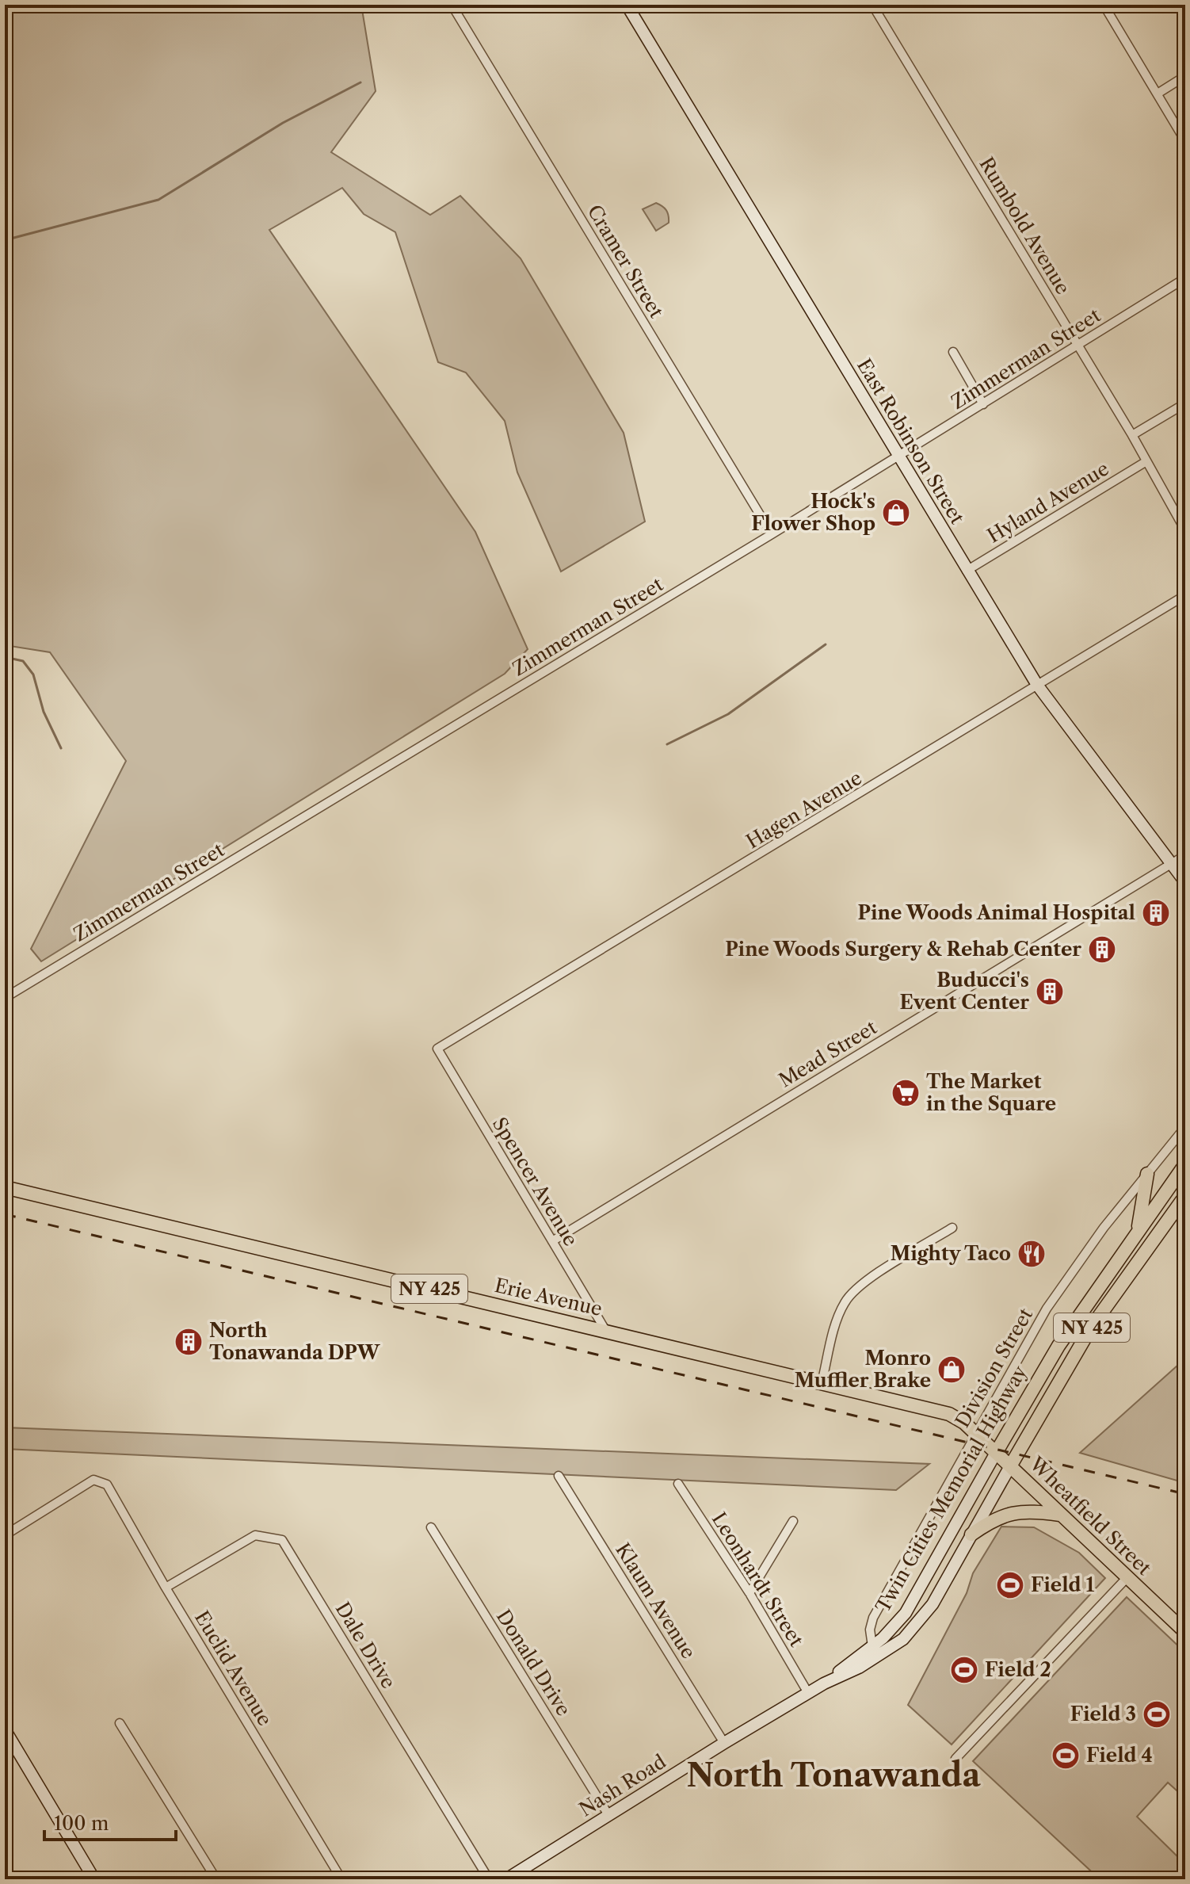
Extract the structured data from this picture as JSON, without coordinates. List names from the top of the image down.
{
  "streets": {
    "main road": [
      "NY 425",
      "Erie Avenue",
      "Twin Cities Memorial Highway",
      "Wheatfield Street"
    ],
    "street": [
      "Rumbold Avenue",
      "Cramer Street",
      "Zimmerman Street",
      "East Robinson Street",
      "Hyland Avenue",
      "Hagen Avenue",
      "Mead Street",
      "Spencer Avenue",
      "Division Street",
      "Leonhardt Street",
      "Klaum Avenue",
      "Dale Drive",
      "Donald Drive",
      "Euclid Avenue",
      "Nash Road"
    ]
  },
  "crossings": [
    ["Rumbold Avenue", "Zimmerman Street"],
    ["Rumbold Avenue", "Hyland Avenue"],
    ["Cramer Street", "Zimmerman Street"],
    ["Zimmerman Street", "East Robinson Street"],
    ["East Robinson Street", "Hyland Avenue"],
    ["East Robinson Street", "Hagen Avenue"],
    ["East Robinson Street", "Mead Street"],
    ["Hagen Avenue", "Spencer Avenue"],
    ["Mead Street", "Spencer Avenue"],
    ["Spencer Avenue", "Erie Avenue"],
    ["Erie Avenue", "Division Street"],
    ["Erie Avenue", "Twin Cities Memorial Highway"],
    ["Erie Avenue", "Wheatfield Street"],
    ["Division Street", "Twin Cities Memorial Highway"],
    ["Twin Cities Memorial Highway", "Wheatfield Street"],
    ["Twin Cities Memorial Highway", "Nash Road"],
    ["Leonhardt Street", "Nash Road"],
    ["Klaum Avenue", "Nash Road"],
    ["Dale Drive", "Euclid Avenue"],
    ["Donald Drive", "Nash Road"]
  ],
  "districts": ["North Tonawanda"],
  "places": {
    "shop": ["Hock's Flower Shop", "Monro Muffler Brake"],
    "building": [
      "Pine Woods Animal Hospital",
      "Pine Woods Surgery & Rehab Center",
      "Buducci's Event Center",
      "North Tonawanda DPW"
    ],
    "supermarket": ["The Market in the Square"],
    "restaurant": ["Mighty Taco"],
    "sports": [
      "Field 1",
      "Field 2",
      "Field 3",
      "Field 4"
    ]
  },
  "scale_bar": "100 m"
}
